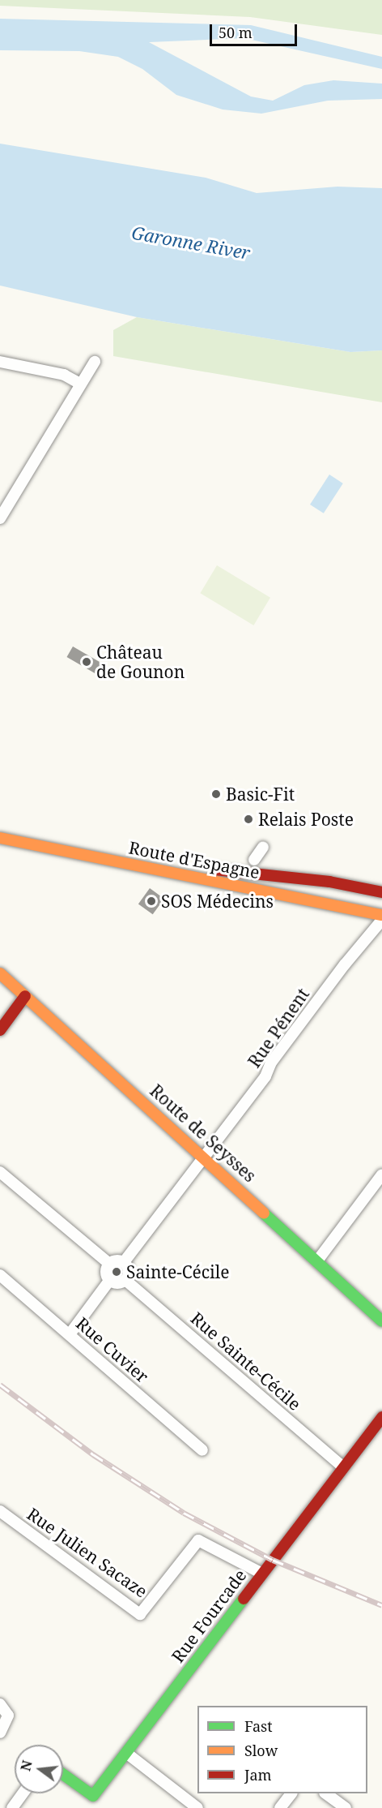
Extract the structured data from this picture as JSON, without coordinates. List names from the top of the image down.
{
  "streets": {
    "main road": ["Route d'Espagne", "Route de Seysses", "Rue Fourcade"],
    "street": [
      "Rue Pénent",
      "Rue Cuvier",
      "Rue Sainte-Cécile",
      "Rue Julien Sacaze"
    ]
  },
  "crossings": [
    ["Rue Pénent", "Route de Seysses"],
    ["Rue Pénent", "Rue Sainte-Cécile"],
    ["Rue Sainte-Cécile", "Rue Fourcade"],
    ["Rue Julien Sacaze", "Rue Fourcade"]
  ],
  "water": ["Garonne River"],
  "places": [
    "Château de Gounon",
    "Basic-Fit",
    "Relais Poste",
    "SOS Médecins",
    "Sainte-Cécile"
  ],
  "legend": ["Fast", "Slow", "Jam"],
  "scale_bar": "50 m",
  "north": "left"
}
